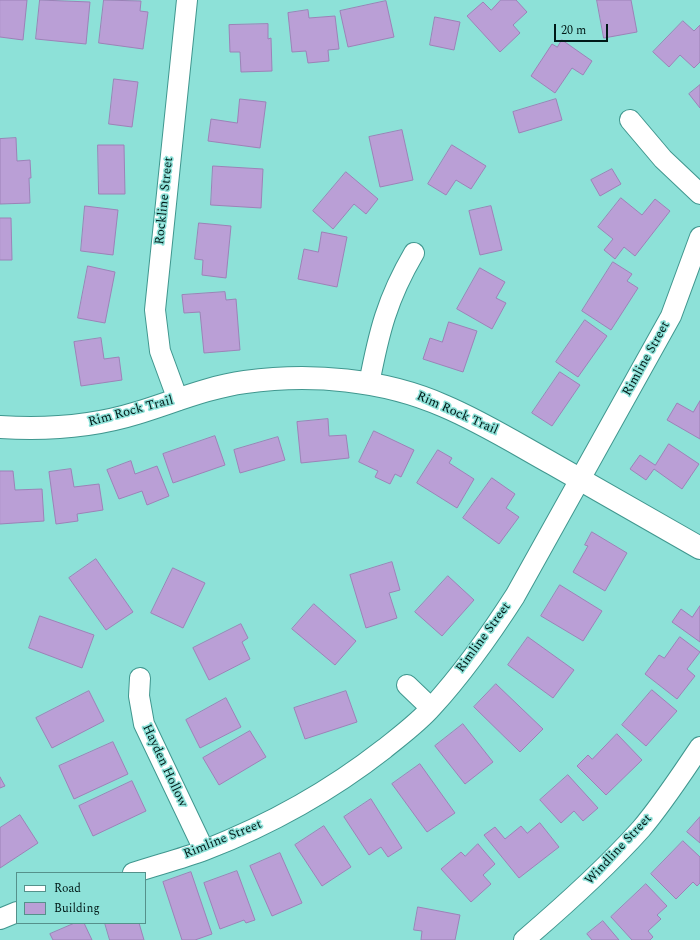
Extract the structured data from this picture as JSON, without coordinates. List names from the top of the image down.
{
  "streets": {
    "street": [
      "Rockline Street",
      "Rimline Street",
      "Rim Rock Trail",
      "Hayden Hollow",
      "Windline Street"
    ]
  },
  "crossings": [
    ["Rockline Street", "Rim Rock Trail"],
    ["Rimline Street", "Rim Rock Trail"],
    ["Rimline Street", "Hayden Hollow"]
  ],
  "legend": ["Road", "Building"],
  "scale_bar": "20 m"
}
